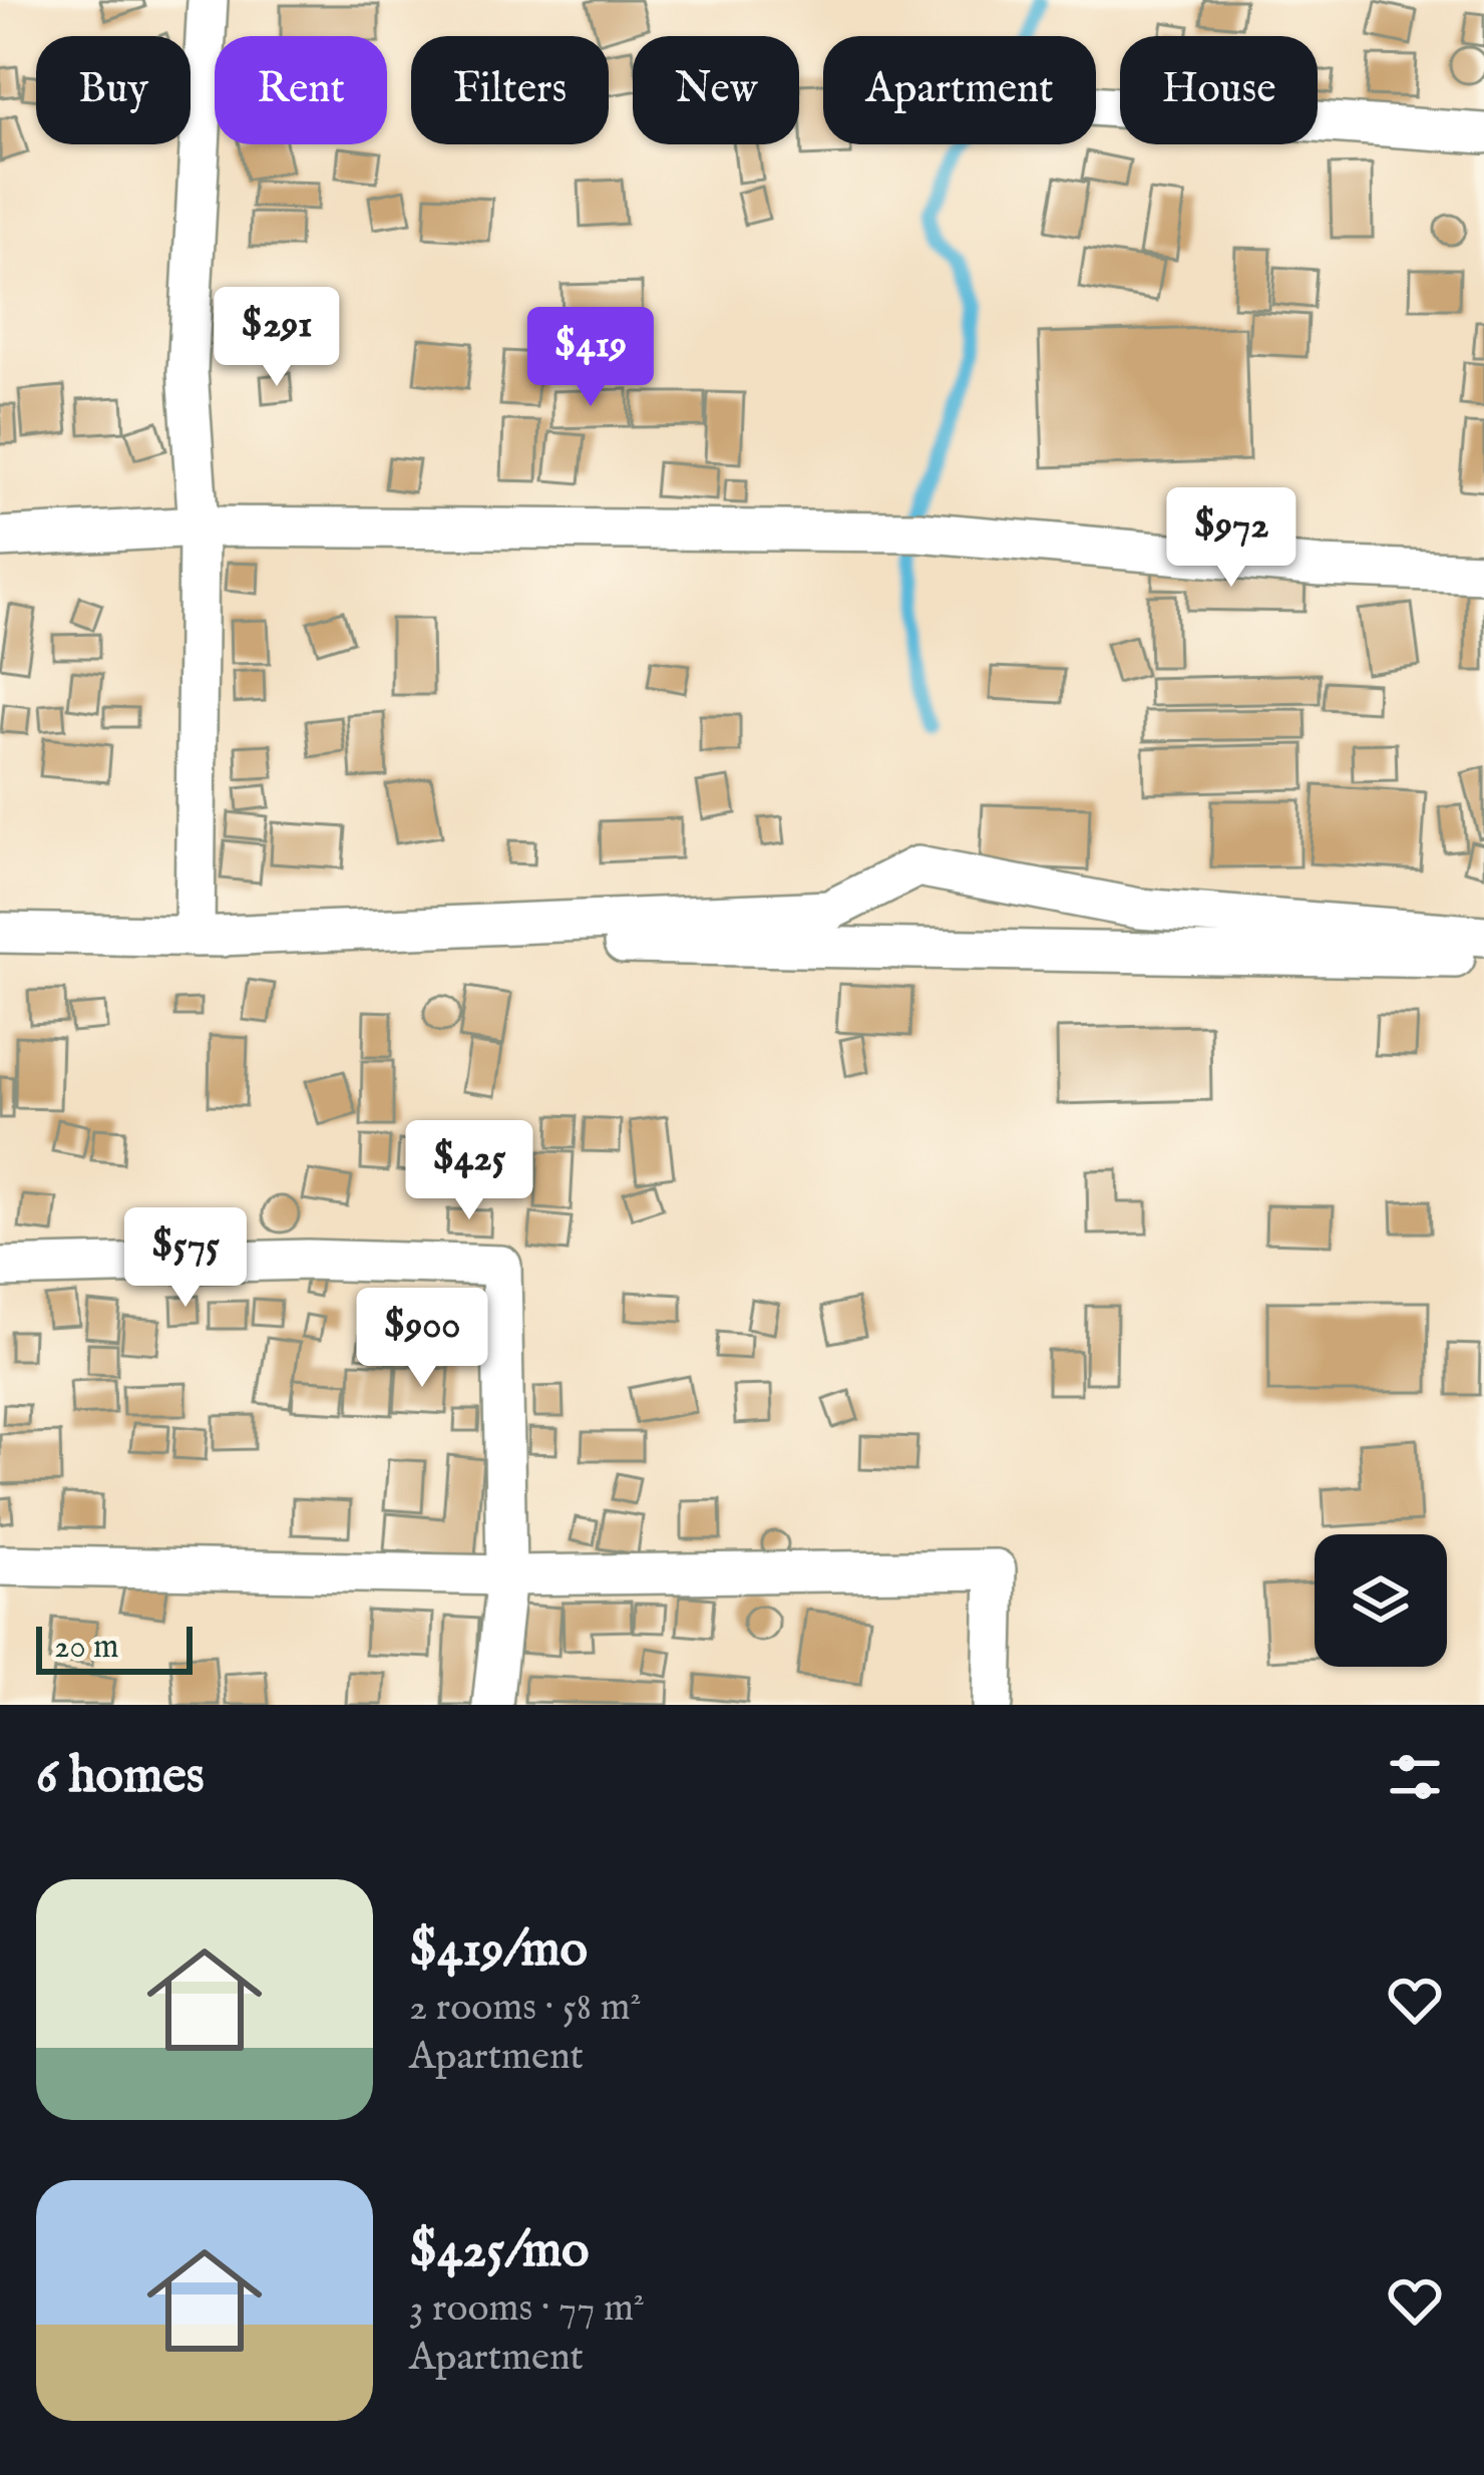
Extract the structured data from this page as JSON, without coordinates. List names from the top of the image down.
{
  "scale_bar": "20 m",
  "page": {
    "chip": [
      "Buy",
      "Rent",
      "Filters",
      "New",
      "Apartment",
      "House"
    ],
    "price": [
      "$291",
      "$419",
      "$972",
      "$425",
      "$575",
      "$900"
    ],
    "scale": "20 m",
    "heading": "6 homes",
    "list": [
      {
        "name": "$419/mo",
        "note": "2 rooms · 58 m² · Apartment"
      },
      {
        "name": "$425/mo",
        "note": "3 rooms · 77 m² · Apartment"
      }
    ]
  }
}
